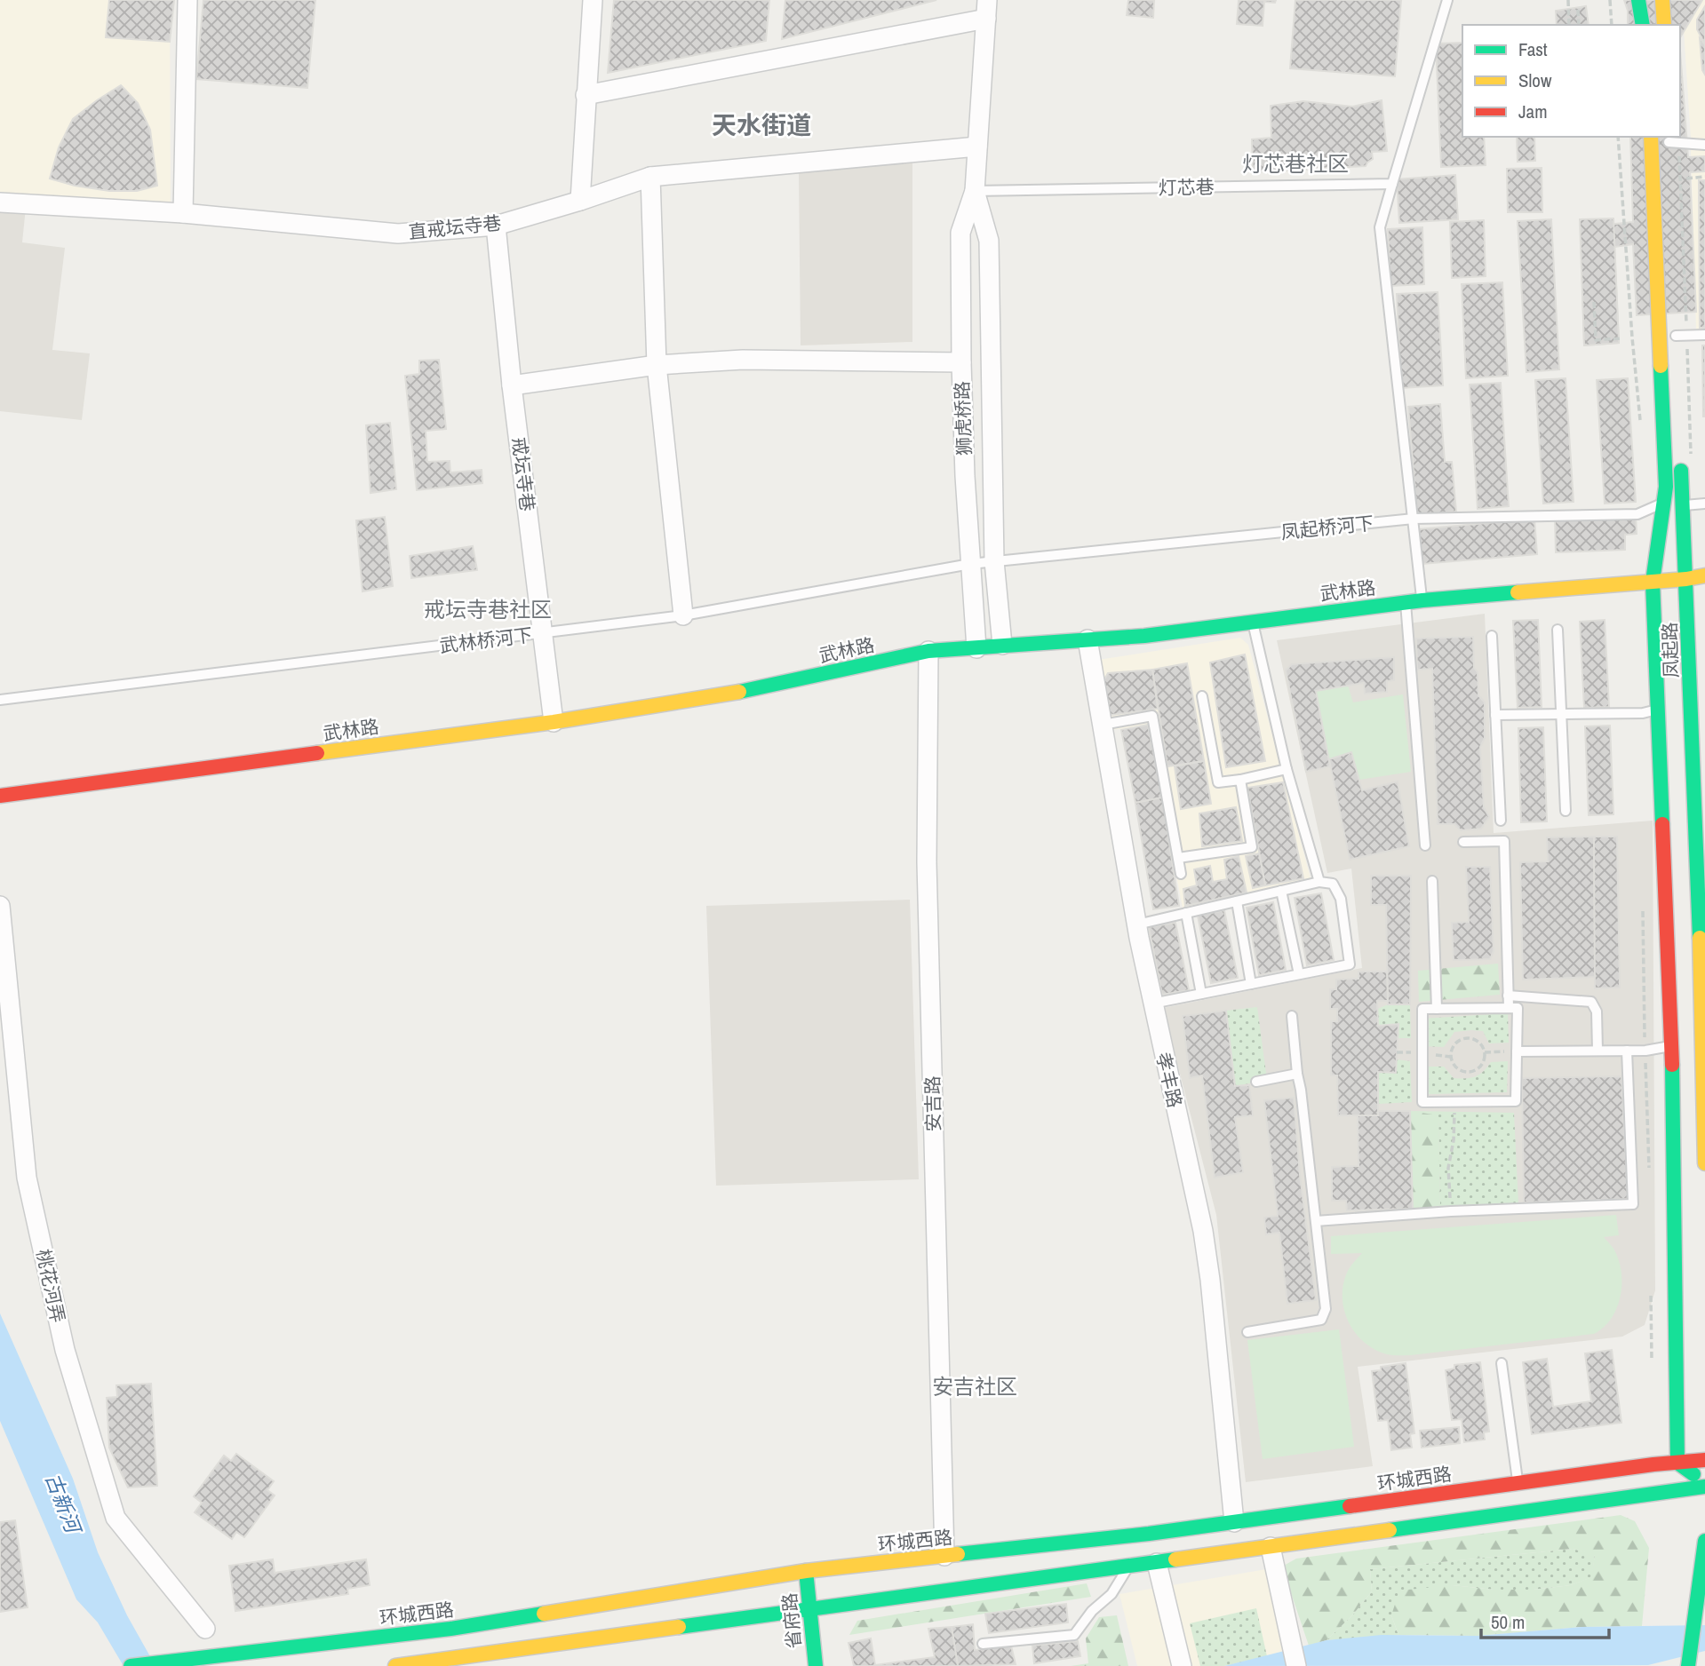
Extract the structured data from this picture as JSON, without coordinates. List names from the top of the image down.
{
  "streets": {
    "main road": [
      "武林路",
      "凤起路",
      "环城西路",
      "省府路"
    ],
    "street": [
      "直戒坛寺巷",
      "狮虎桥路",
      "戒坛寺巷",
      "孝丰路",
      "安吉路",
      "桃花河弄"
    ],
    "lane": ["灯芯巷", "凤起桥河下", "武林桥河下"]
  },
  "crossings": [
    ["灯芯巷", "狮虎桥路"],
    ["直戒坛寺巷", "狮虎桥路"],
    ["直戒坛寺巷", "戒坛寺巷"],
    ["狮虎桥路", "凤起桥河下"],
    ["狮虎桥路", "武林路"],
    ["狮虎桥路", "武林桥河下"],
    ["戒坛寺巷", "武林路"],
    ["戒坛寺巷", "武林桥河下"],
    ["凤起桥河下", "武林桥河下"],
    ["凤起桥河下", "凤起路"],
    ["武林路", "凤起路"],
    ["武林路", "孝丰路"],
    ["武林路", "安吉路"],
    ["孝丰路", "环城西路"],
    ["安吉路", "环城西路"],
    ["环城西路", "省府路"]
  ],
  "districts": [
    "天水街道",
    "灯芯巷社区",
    "戒坛寺巷社区",
    "安吉社区"
  ],
  "water": ["古新河"],
  "legend": ["Fast", "Slow", "Jam"],
  "scale_bar": "50 m"
}
